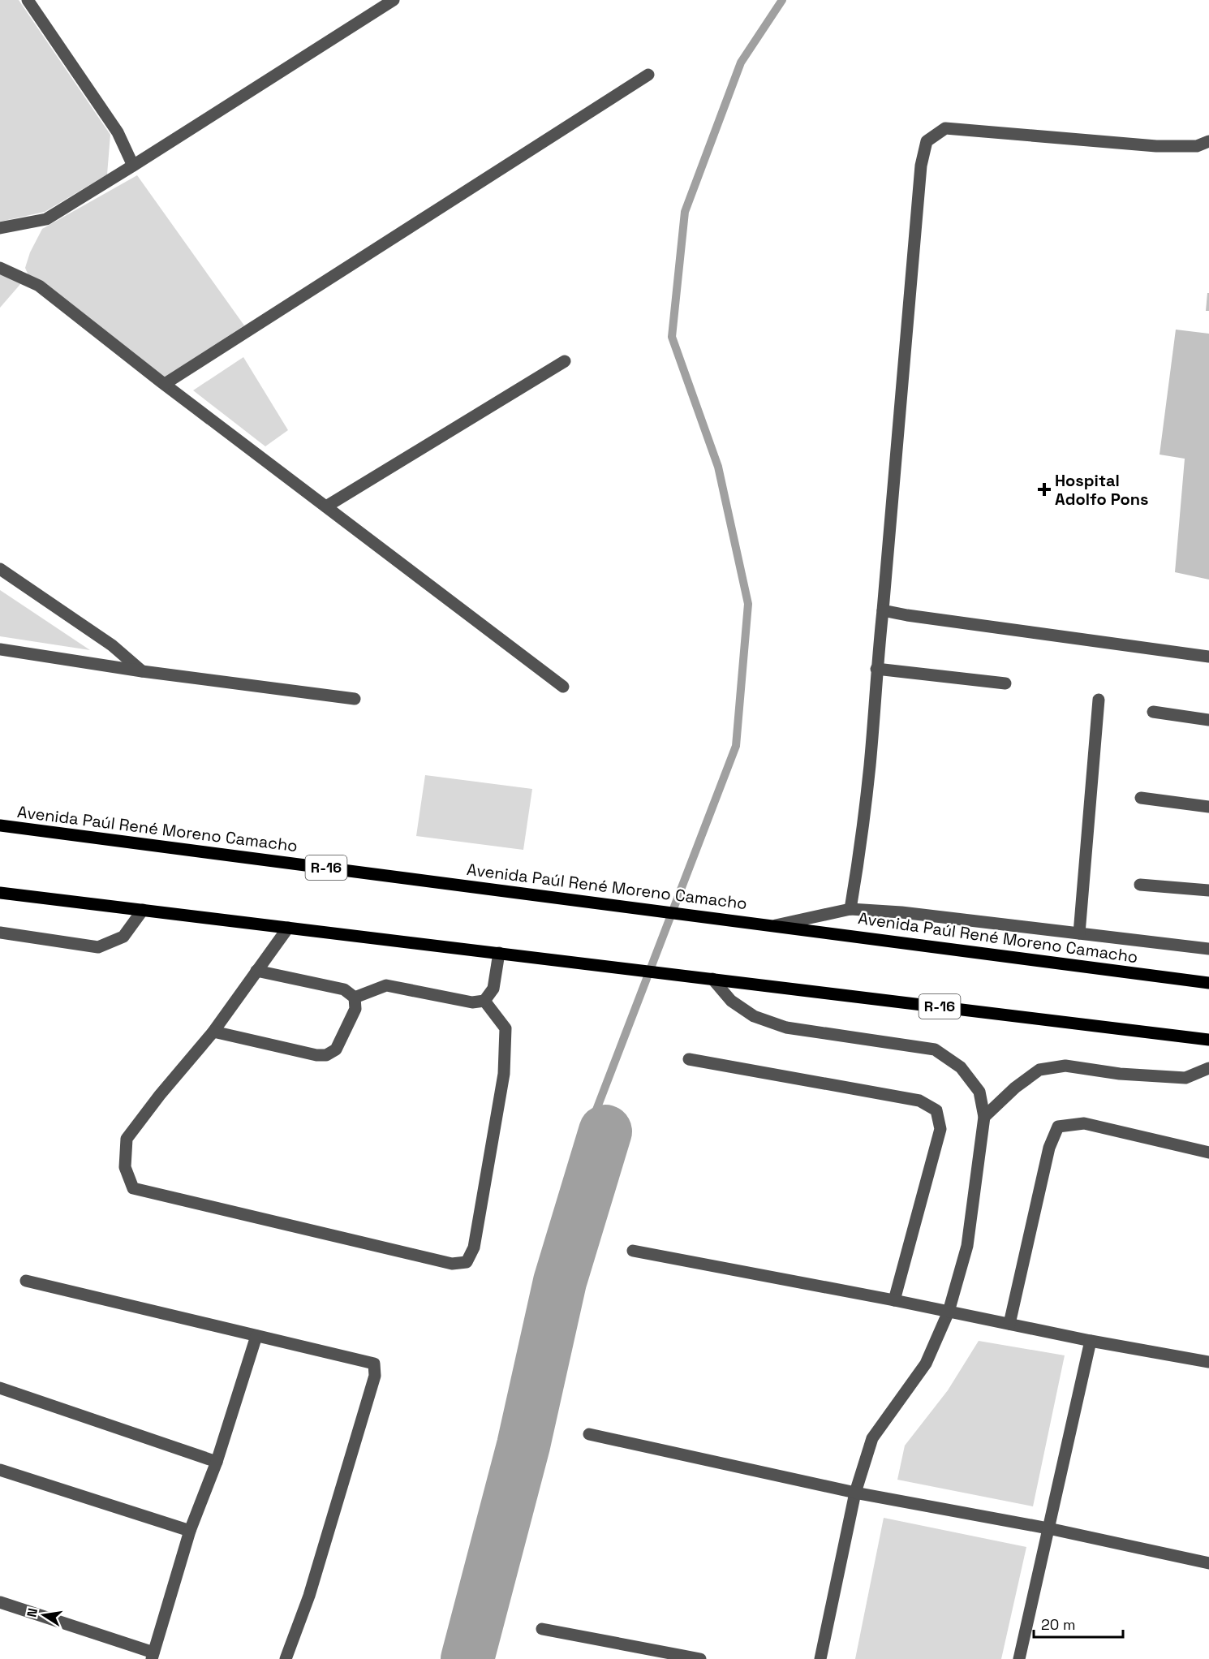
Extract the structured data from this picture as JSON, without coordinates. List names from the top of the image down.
{
  "streets": {
    "main road": ["Avenida Paúl René Moreno Camacho", "R-16"]
  },
  "places": {
    "health": ["Hospital Adolfo Pons"]
  },
  "scale_bar": "20 m",
  "north": "left"
}
